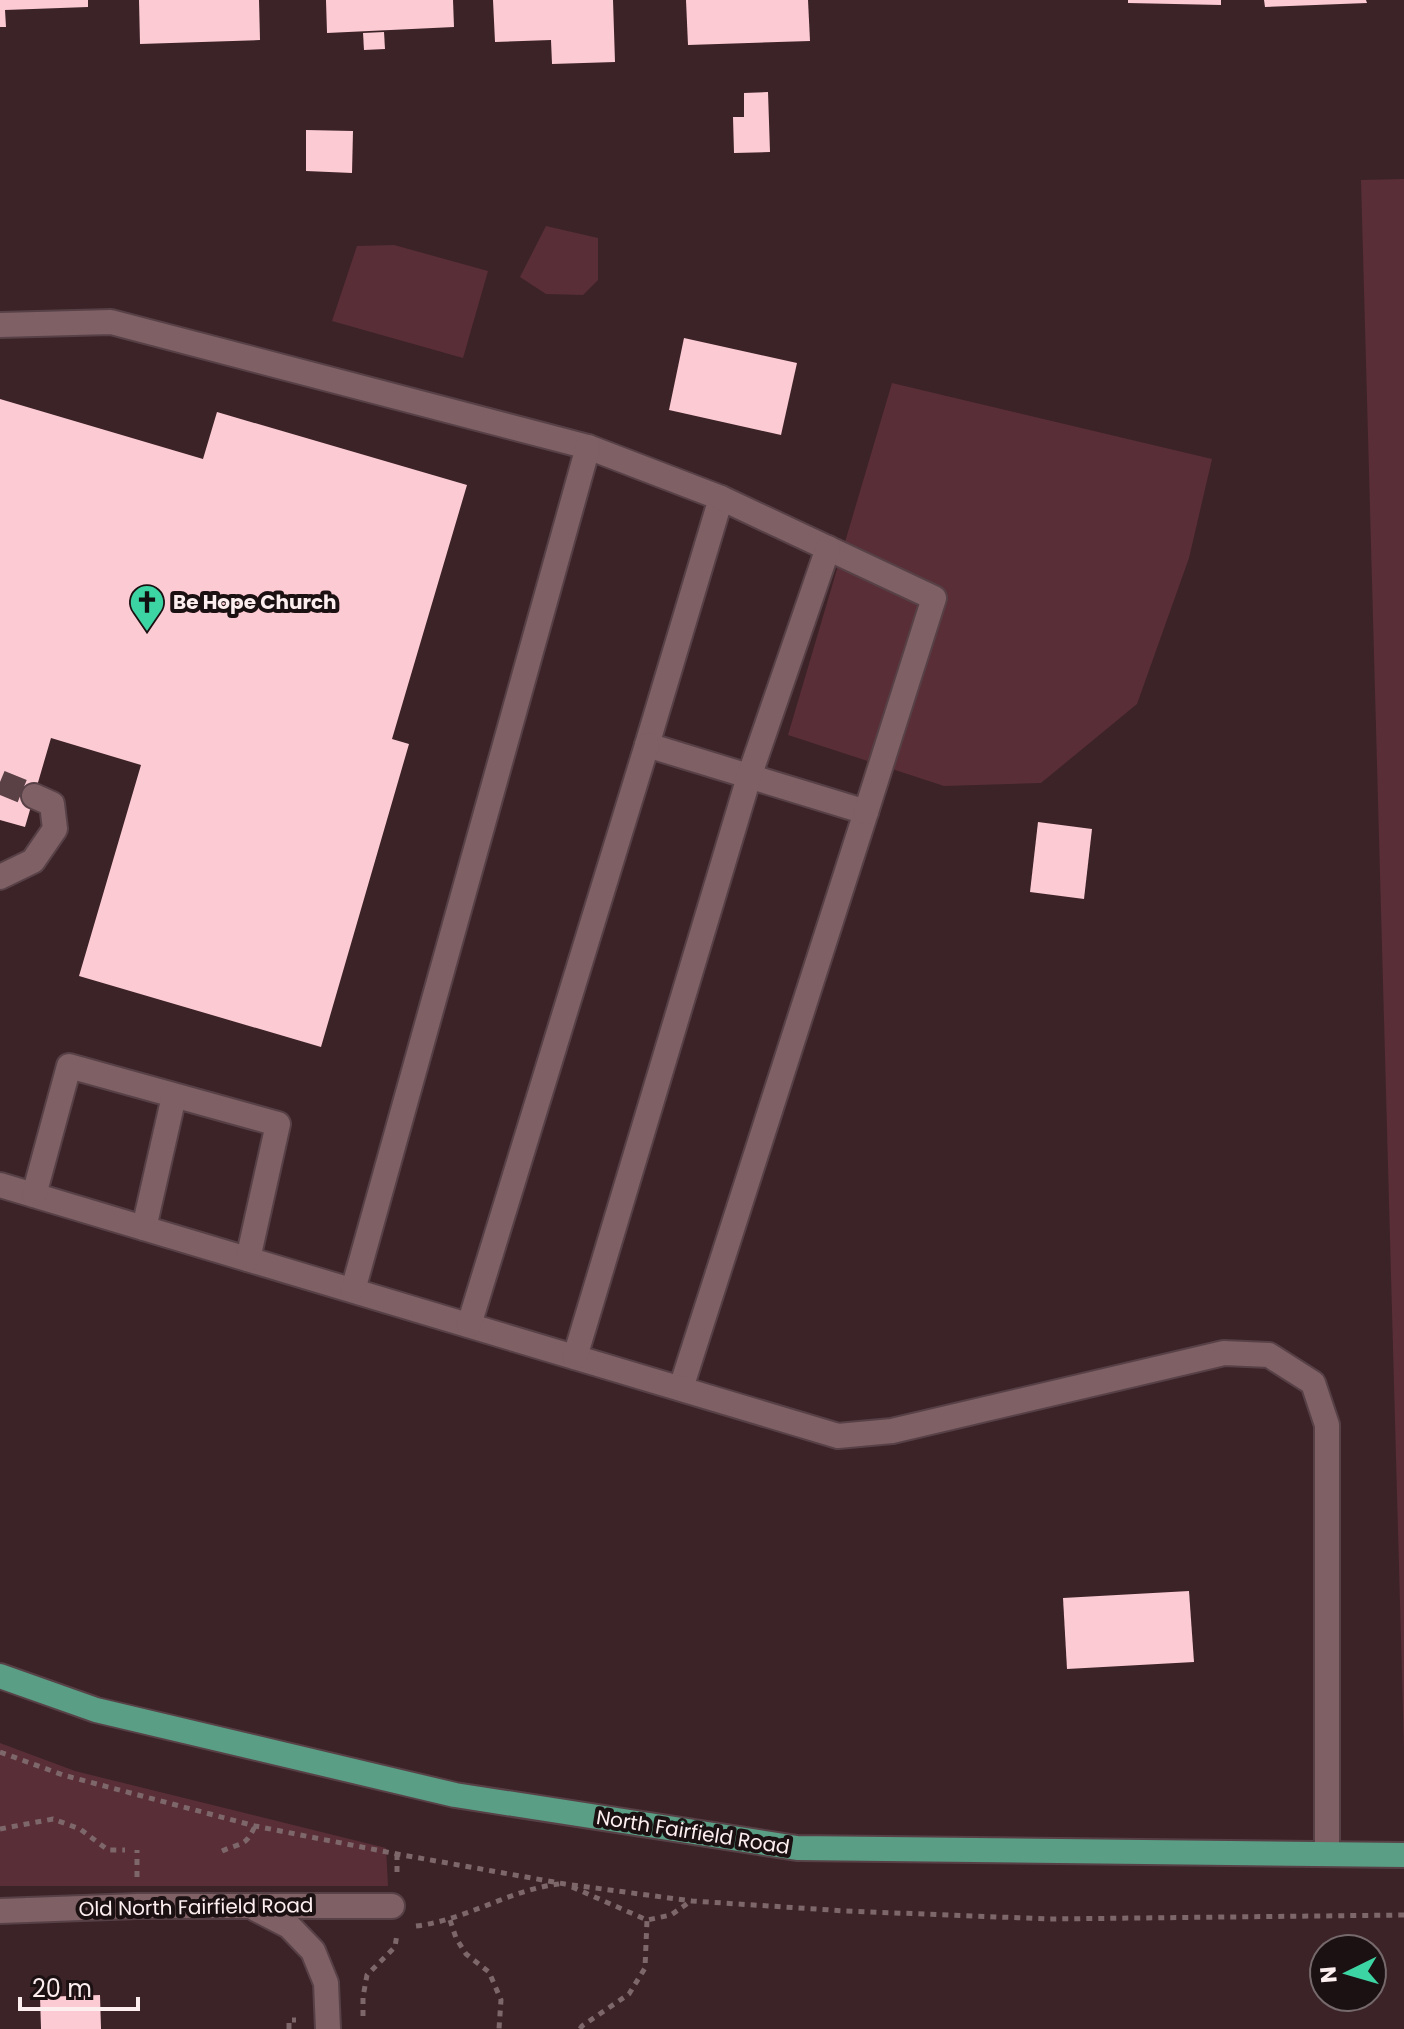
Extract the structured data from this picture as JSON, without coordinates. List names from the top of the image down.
{
  "streets": {
    "main road": ["North Fairfield Road"],
    "street": ["Old North Fairfield Road"]
  },
  "places": {
    "church": ["Be Hope Church"]
  },
  "scale_bar": "20 m",
  "north": "left"
}
